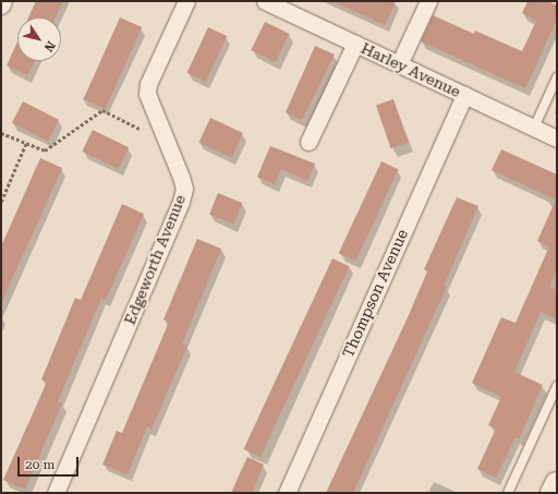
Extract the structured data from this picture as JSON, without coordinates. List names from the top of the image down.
{
  "streets": {
    "street": ["Harley Avenue", "Edgeworth Avenue", "Thompson Avenue"]
  },
  "crossings": [
    ["Harley Avenue", "Thompson Avenue"]
  ],
  "scale_bar": "20 m",
  "north": "bottom right"
}
